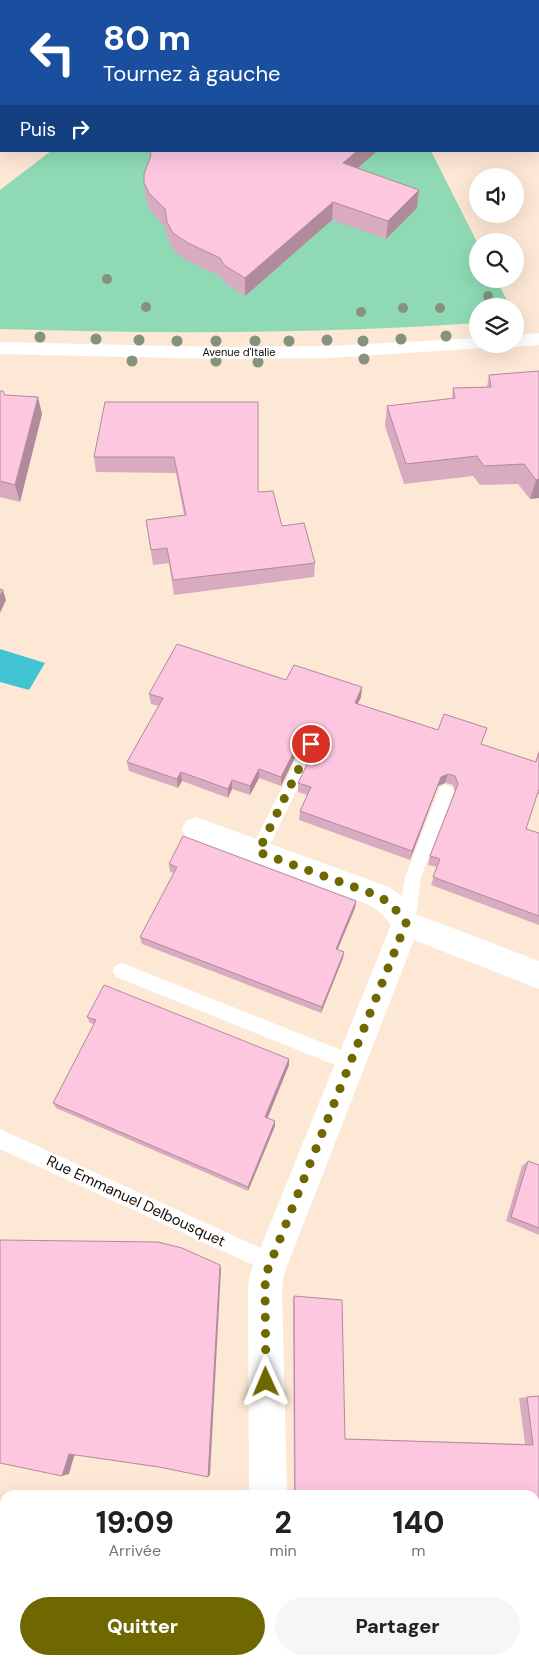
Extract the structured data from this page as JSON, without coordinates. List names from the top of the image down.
{
  "streets": {
    "street": ["Avenue d'Italie"],
    "lane": ["Rue Emmanuel Delbousquet"]
  },
  "page": {
    "turn": ["80 m", "Tournez à gauche"],
    "then": "Puis",
    "eta": [
      "19:09",
      "Arrivée",
      "2",
      "min",
      "140",
      "m"
    ],
    "buttons": ["Quitter", "Partager"]
  }
}
